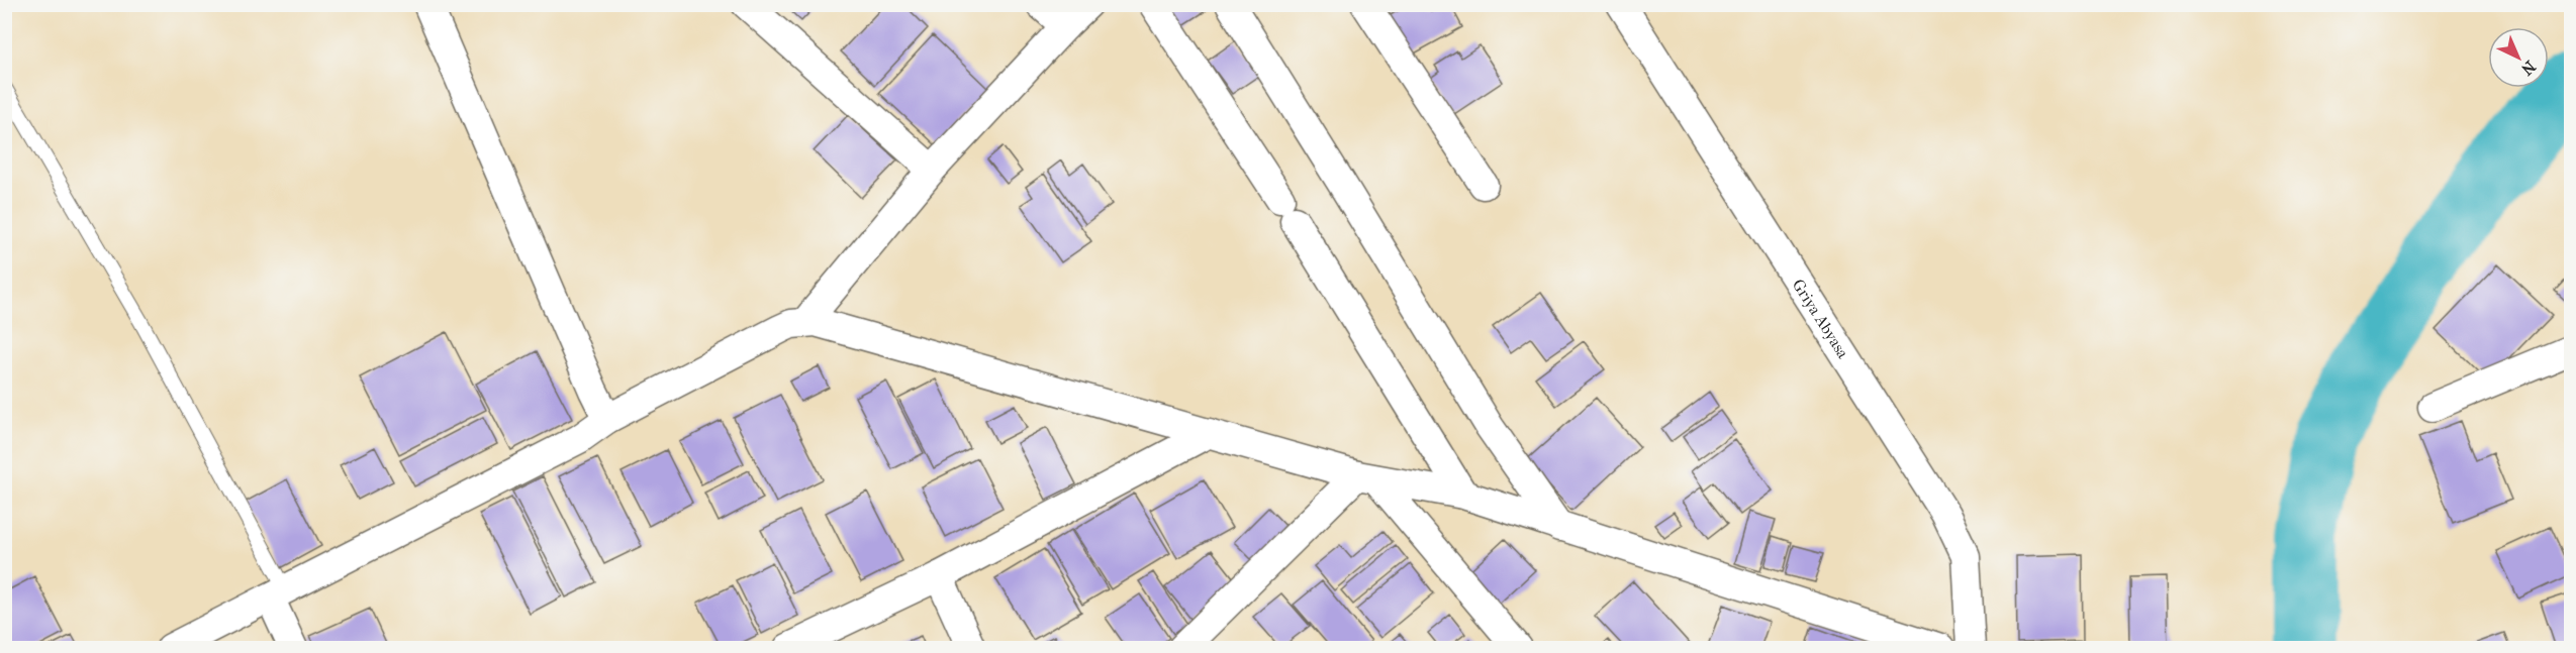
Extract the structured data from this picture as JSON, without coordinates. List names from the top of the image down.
{
  "streets": {
    "street": ["Griya Abyasa"]
  },
  "north": "bottom right"
}
